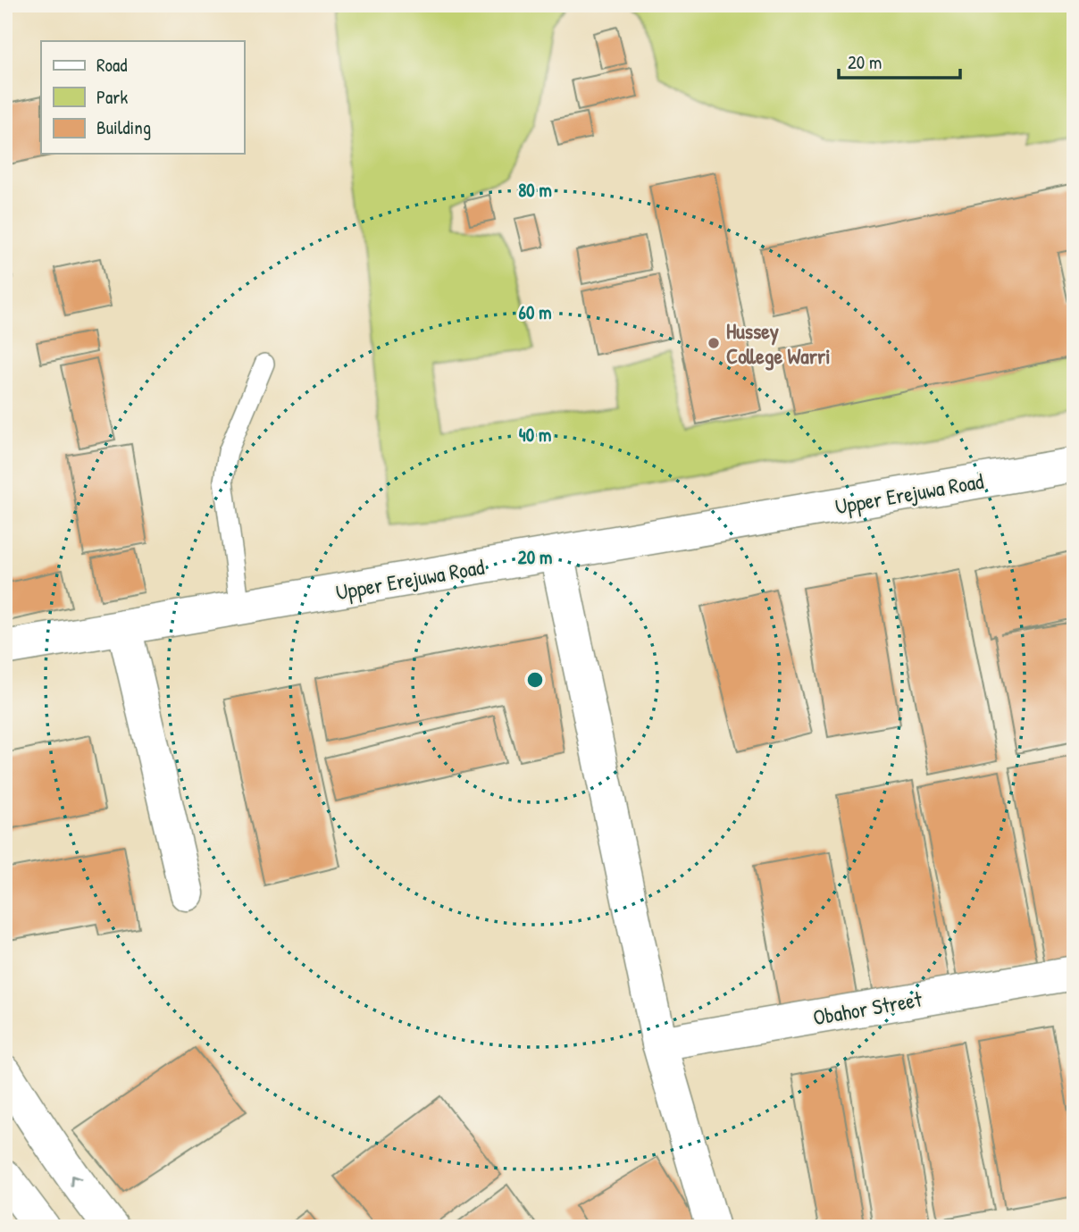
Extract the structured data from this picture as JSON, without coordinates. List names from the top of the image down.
{
  "streets": {
    "street": ["Upper Erejuwa Road", "Obahor Street"]
  },
  "places": ["Hussey College Warri"],
  "legend": ["Road", "Park", "Building"],
  "scale_bar": "20 m",
  "rings": [
    "80 m",
    "60 m",
    "40 m",
    "20 m"
  ]
}
